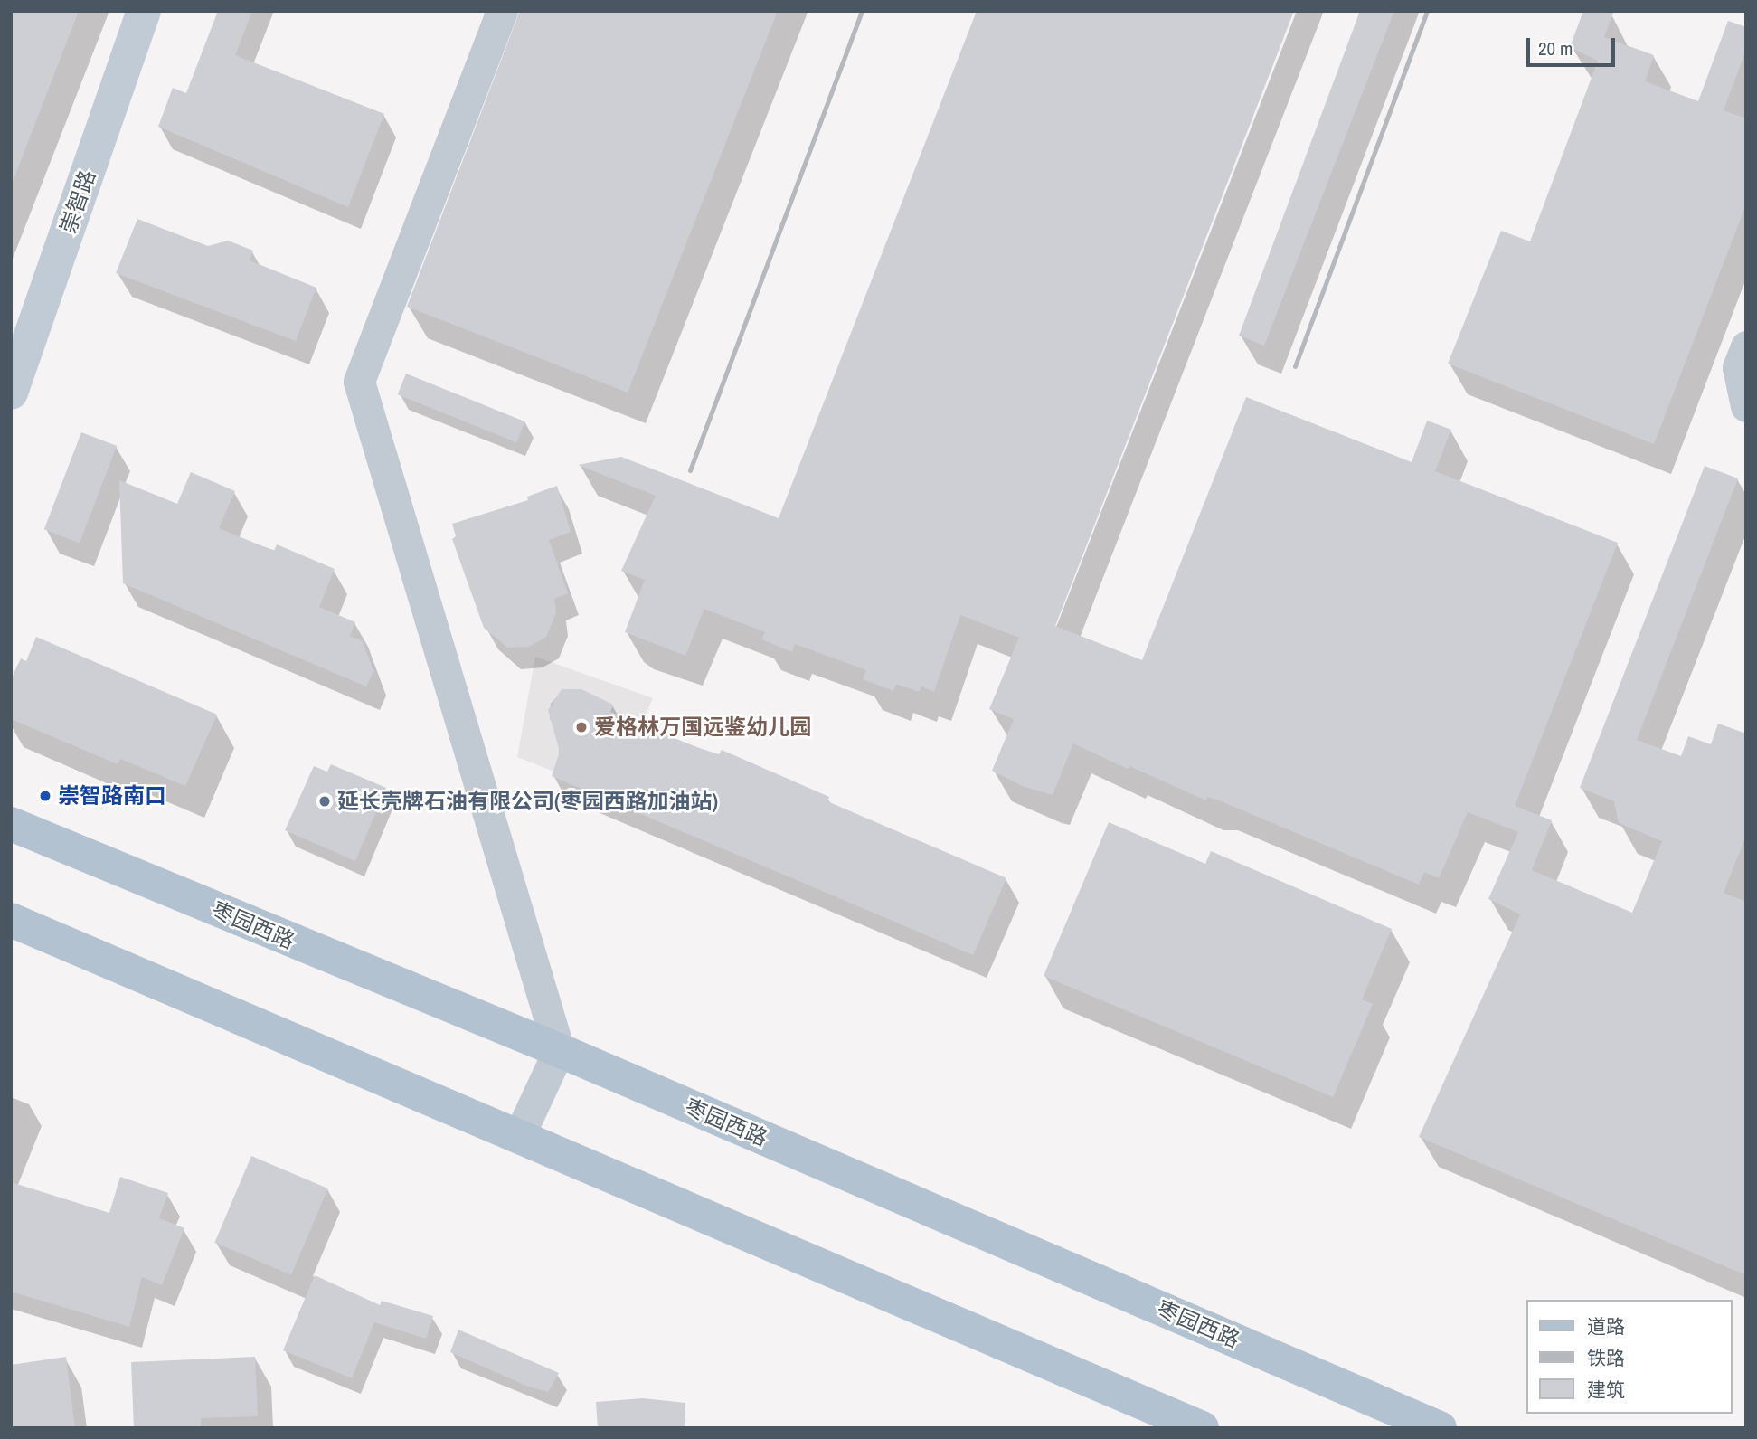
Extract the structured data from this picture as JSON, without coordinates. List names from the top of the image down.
{
  "streets": {
    "main road": ["枣园西路"],
    "street": ["崇智路"]
  },
  "places": ["爱格林万国远鉴幼儿园", "崇智路南口", "延长壳牌石油有限公司(枣园西路加油站)"],
  "legend": ["道路", "铁路", "建筑"],
  "scale_bar": "20 m"
}
